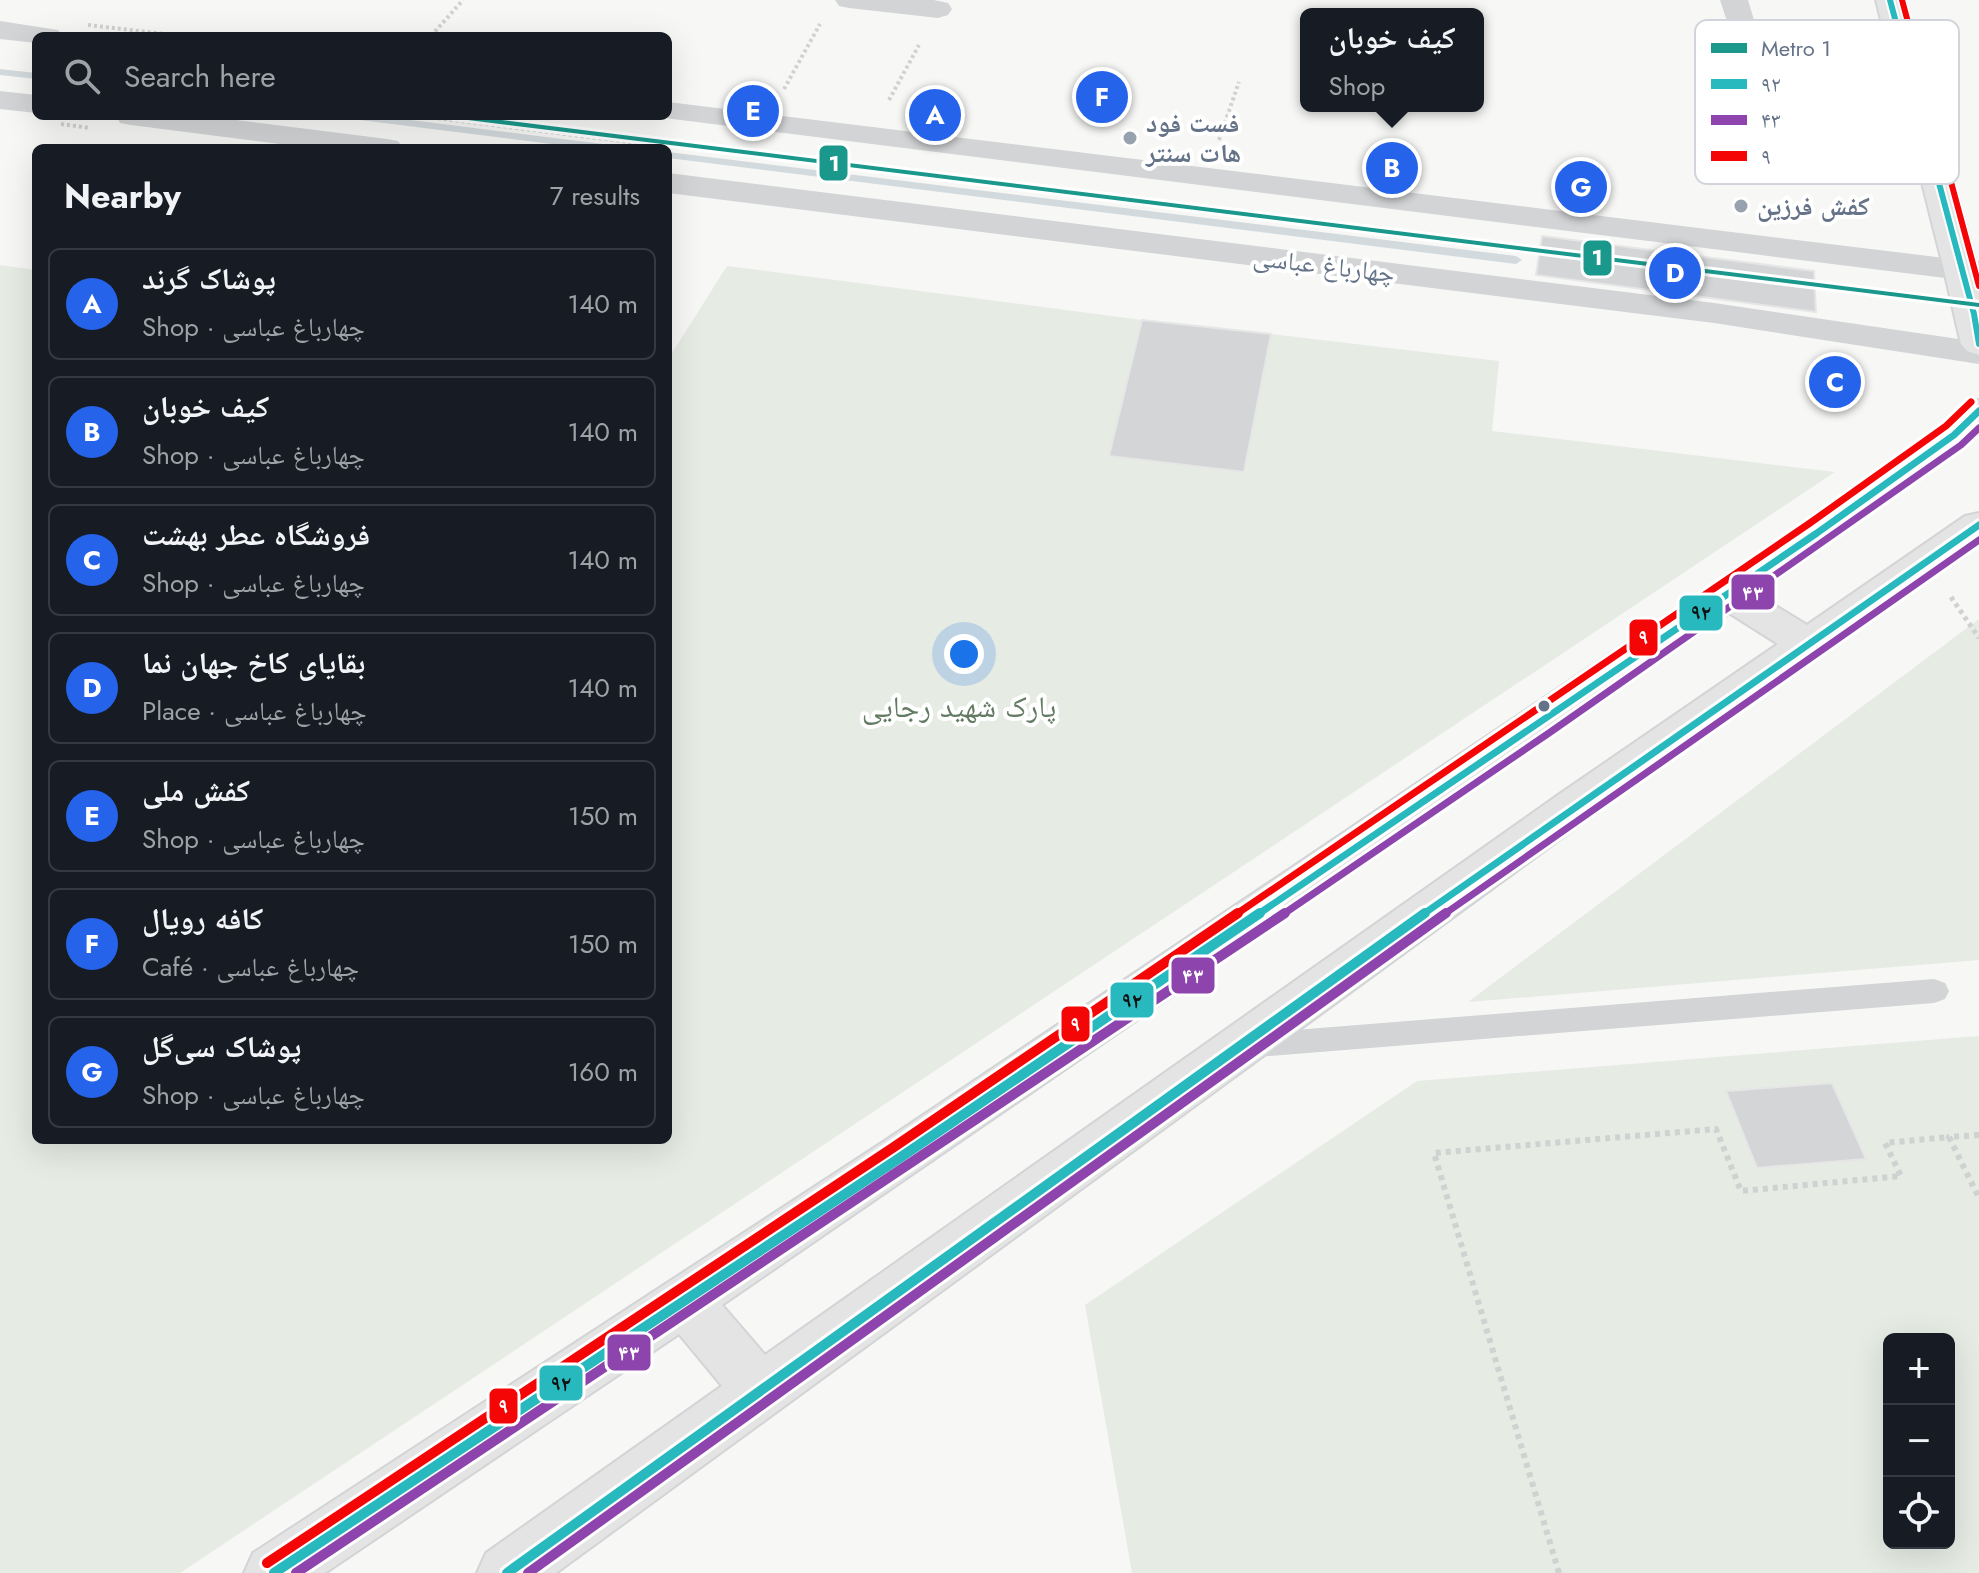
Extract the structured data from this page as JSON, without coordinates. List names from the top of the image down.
{
  "streets": {
    "street": ["چهارباغ عباسی"]
  },
  "parks": ["پارک شهید رجایی"],
  "places": ["فست فود هات سنتر", "کفش فرزین"],
  "lines": [
    "transit line ۹۲",
    "transit line ۹",
    "metro line 1",
    "transit line ۴۳"
  ],
  "legend": [
    "Metro 1",
    "۹۲",
    "۴۳",
    "۹"
  ],
  "page": {
    "popup": ["کیف خوبان", "Shop"],
    "search": "Search here",
    "pins": [
      "F",
      "E",
      "A",
      "B",
      "G",
      "D",
      "C"
    ],
    "heading": ["Nearby", "7 results"],
    "list": [
      {
        "mark": "A",
        "name": "پوشاک گرند",
        "note": "Shop · چهارباغ عباسی",
        "value": "140 m"
      },
      {
        "mark": "B",
        "name": "کیف خوبان",
        "note": "Shop · چهارباغ عباسی",
        "value": "140 m"
      },
      {
        "mark": "C",
        "name": "فروشگاه عطر بهشت",
        "note": "Shop · چهارباغ عباسی",
        "value": "140 m"
      },
      {
        "mark": "D",
        "name": "بقایای کاخ جهان نما",
        "note": "Place · چهارباغ عباسی",
        "value": "140 m"
      },
      {
        "mark": "E",
        "name": "کفش ملی",
        "note": "Shop · چهارباغ عباسی",
        "value": "150 m"
      },
      {
        "mark": "F",
        "name": "کافه رویال",
        "note": "Café · چهارباغ عباسی",
        "value": "150 m"
      },
      {
        "mark": "G",
        "name": "پوشاک سی‌گل",
        "note": "Shop · چهارباغ عباسی",
        "value": "160 m"
      }
    ],
    "map_buttons": ["+", "−"]
  }
}
